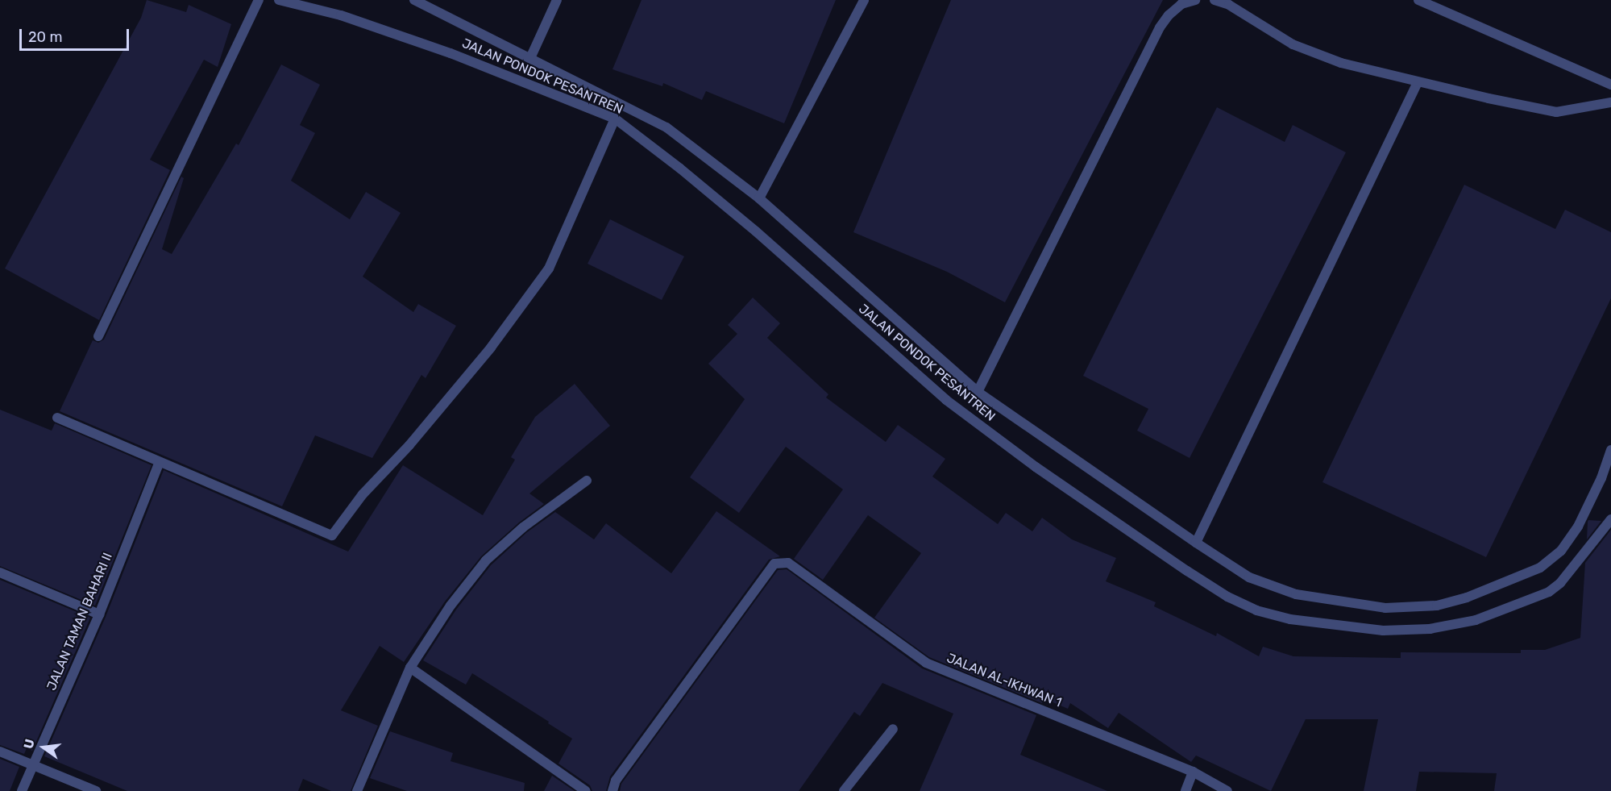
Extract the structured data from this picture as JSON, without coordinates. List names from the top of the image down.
{
  "streets": {
    "street": ["JALAN PONDOK PESANTREN", "JALAN TAMAN BAHARI II", "JALAN AL-IKHWAN 1"]
  },
  "scale_bar": "20 m",
  "north": "left"
}
